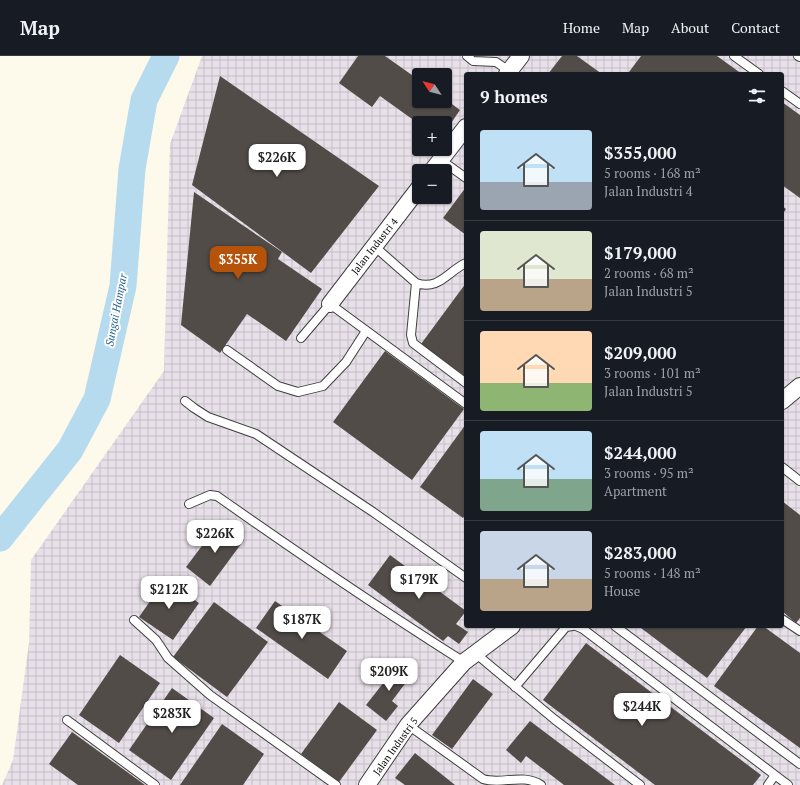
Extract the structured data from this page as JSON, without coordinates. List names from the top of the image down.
{
  "streets": {
    "street": ["Jalan Industri 4", "Jalan Industri 5"]
  },
  "water": ["Sungai Hampar"],
  "north": "top left",
  "page": {
    "header": "Map",
    "nav": [
      "Home",
      "Map",
      "About",
      "Contact"
    ],
    "map_buttons": ["+", "−"],
    "heading": "9 homes",
    "list": [
      {
        "name": "$355,000",
        "note": "5 rooms · 168 m² · Jalan Industri 4"
      },
      {
        "name": "$179,000",
        "note": "2 rooms · 68 m² · Jalan Industri 5"
      },
      {
        "name": "$209,000",
        "note": "3 rooms · 101 m² · Jalan Industri 5"
      },
      {
        "name": "$244,000",
        "note": "3 rooms · 95 m² · Apartment"
      },
      {
        "name": "$283,000",
        "note": "5 rooms · 148 m² · House"
      }
    ],
    "price": [
      "$226K",
      "$355K",
      "$226K",
      "$179K",
      "$212K",
      "$187K",
      "$209K",
      "$244K",
      "$283K"
    ]
  }
}
